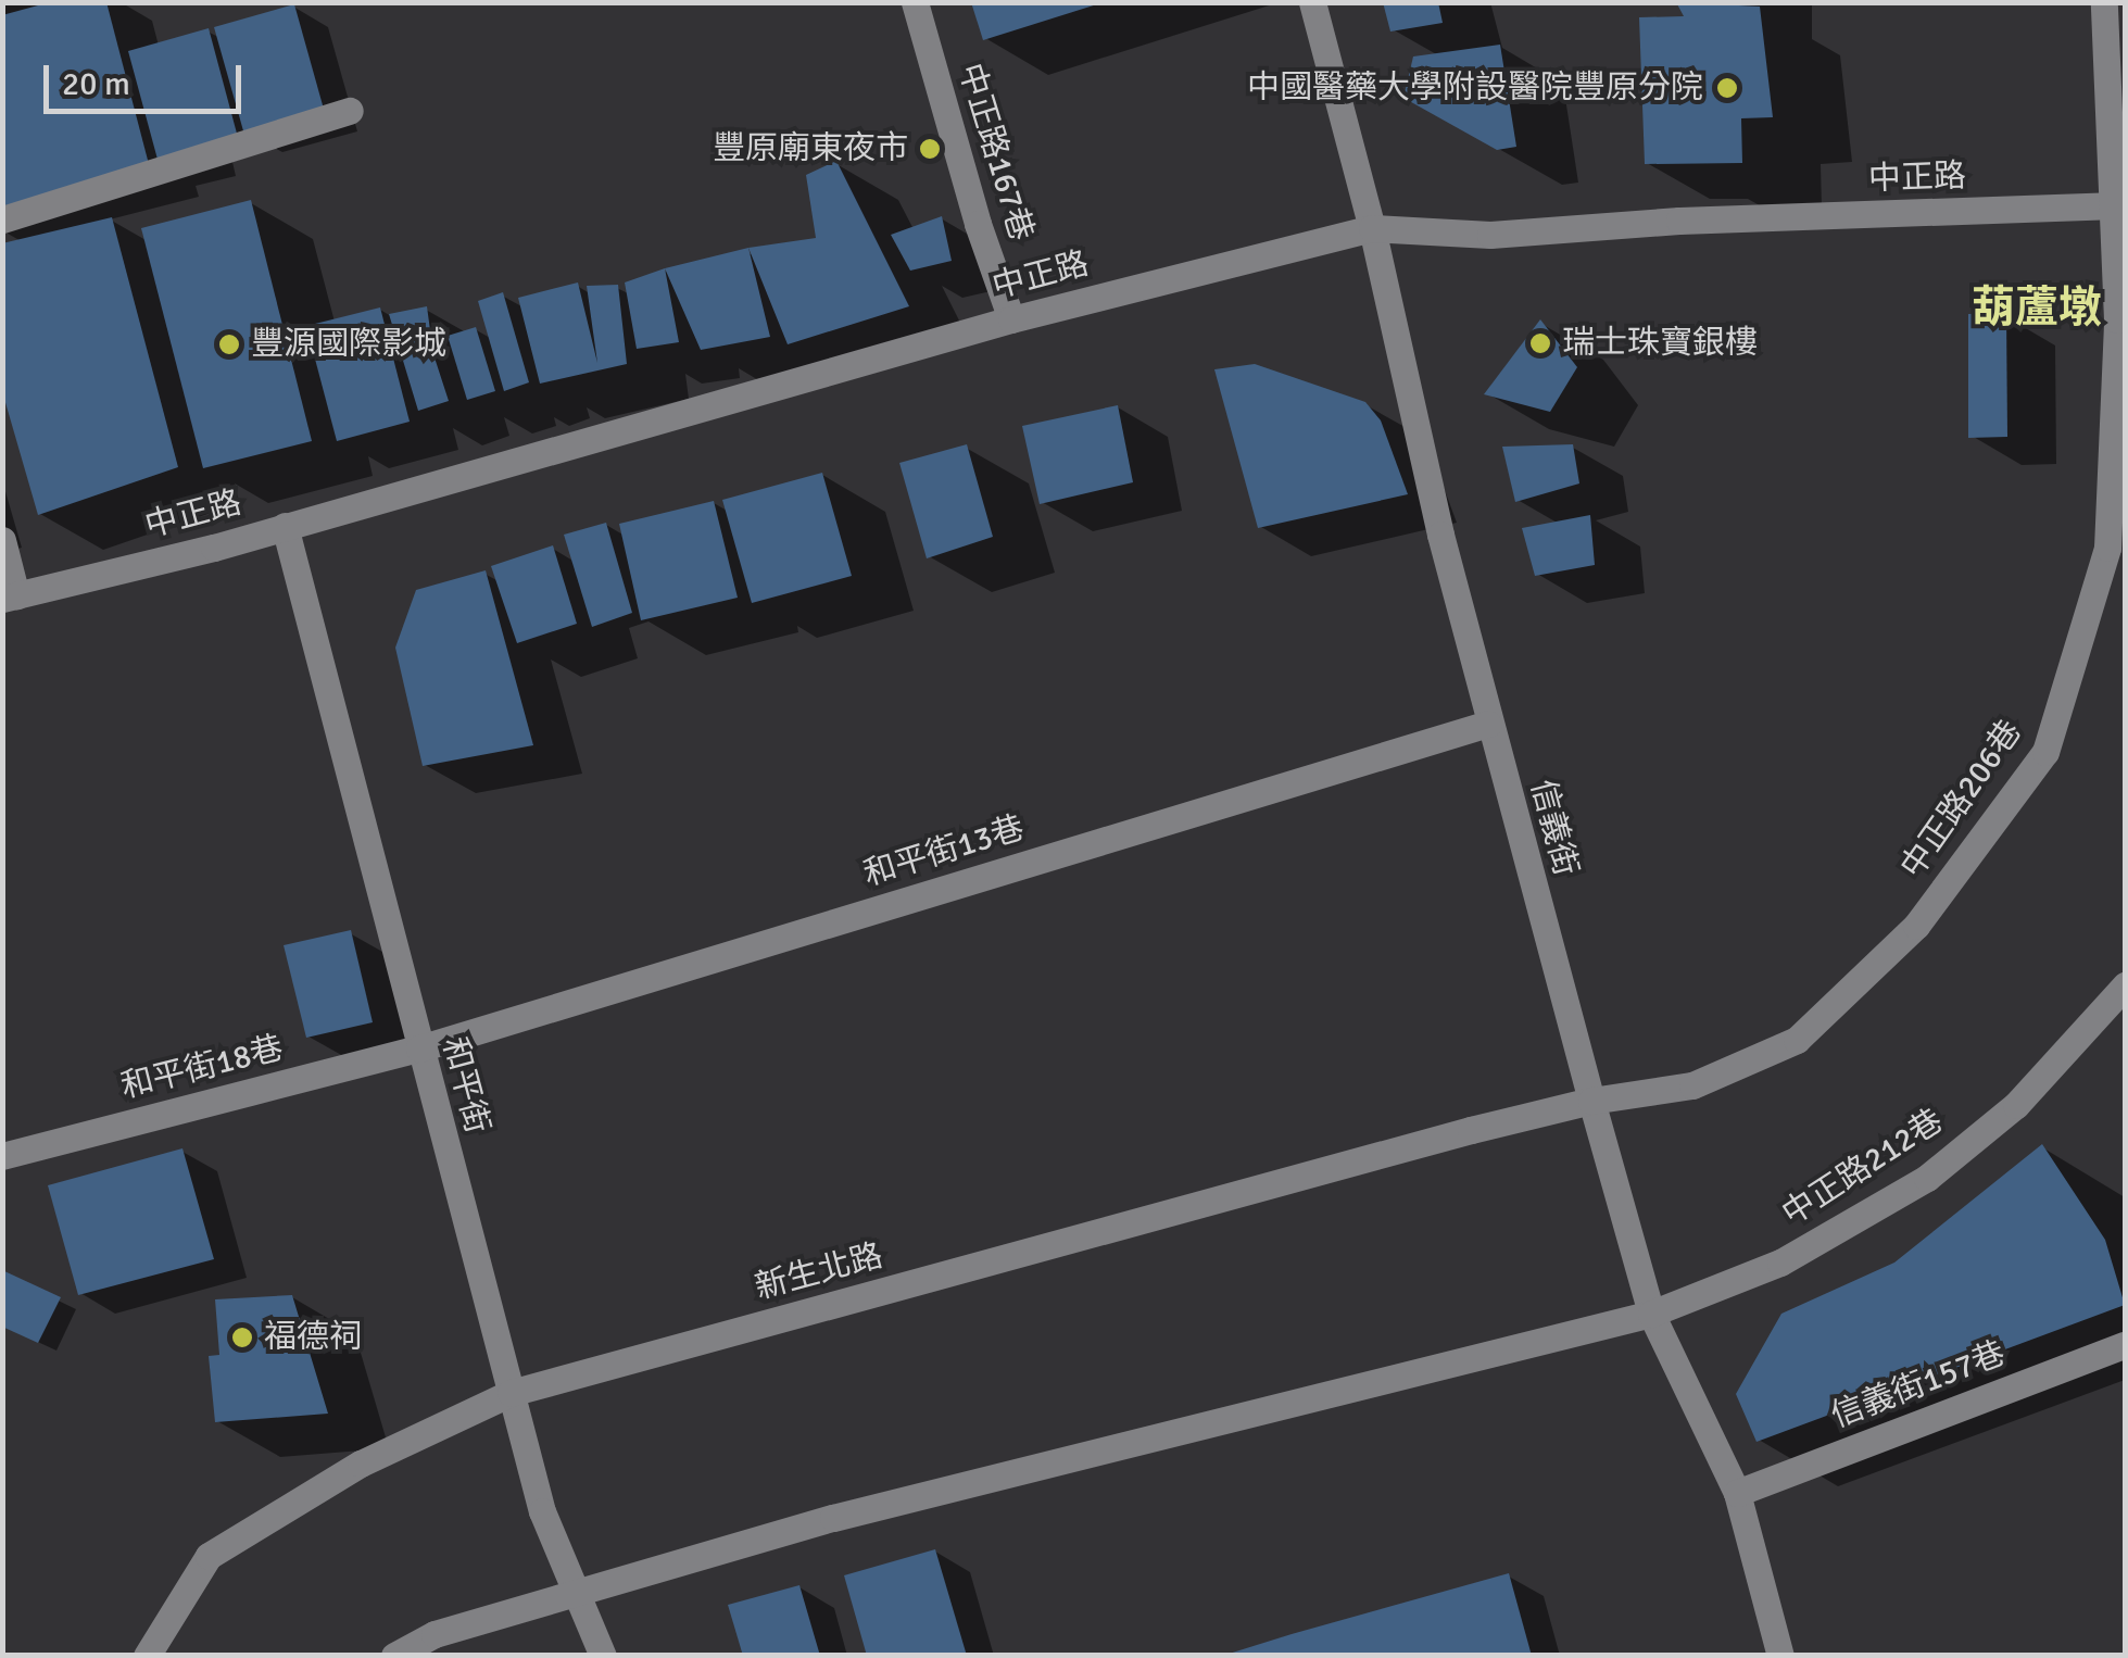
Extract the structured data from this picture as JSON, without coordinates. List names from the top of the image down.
{
  "streets": {
    "street": [
      "中正路167巷",
      "中正路",
      "中正路206巷",
      "信義街",
      "和平街13巷",
      "和平街18巷",
      "和平街",
      "中正路212巷",
      "新生北路",
      "信義街157巷"
    ]
  },
  "crossings": [
    ["中正路167巷", "中正路"],
    ["中正路", "中正路206巷"],
    ["中正路", "信義街"],
    ["中正路", "和平街"],
    ["中正路206巷", "信義街"],
    ["中正路206巷", "新生北路"],
    ["信義街", "和平街13巷"],
    ["信義街", "中正路212巷"],
    ["信義街", "新生北路"],
    ["信義街", "信義街157巷"],
    ["和平街13巷", "和平街18巷"],
    ["和平街13巷", "和平街"],
    ["和平街18巷", "和平街"],
    ["和平街", "新生北路"]
  ],
  "districts": ["葫蘆墩"],
  "places": [
    "中國醫藥大學附設醫院豐原分院",
    "豐原廟東夜市",
    "瑞士珠寶銀樓",
    "豐源國際影城",
    "福德祠"
  ],
  "scale_bar": "20 m"
}
